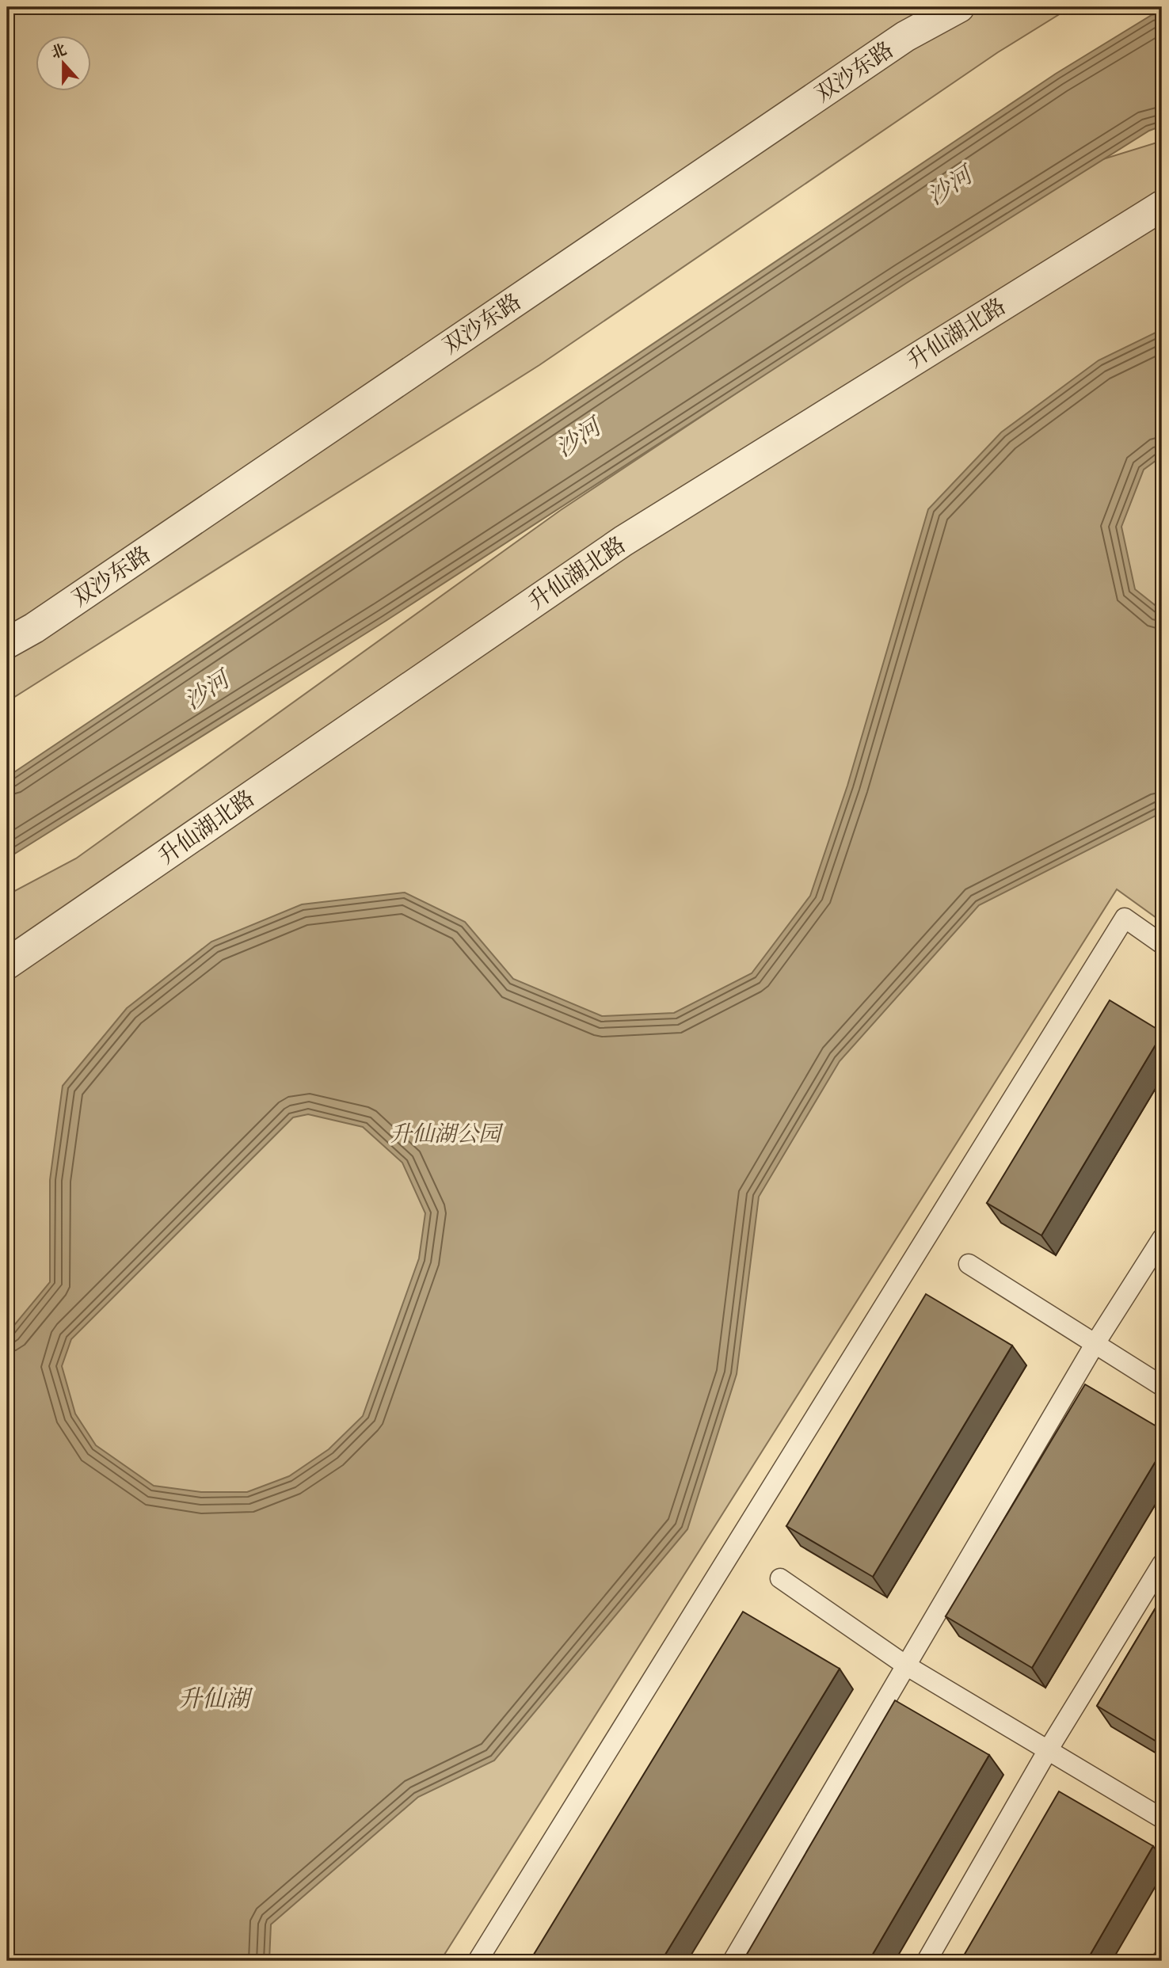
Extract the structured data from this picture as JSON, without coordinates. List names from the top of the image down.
{
  "streets": {
    "street": ["双沙东路", "升仙湖北路"]
  },
  "water": ["沙河", "升仙湖"],
  "parks": ["升仙湖公园"],
  "north": "top"
}
